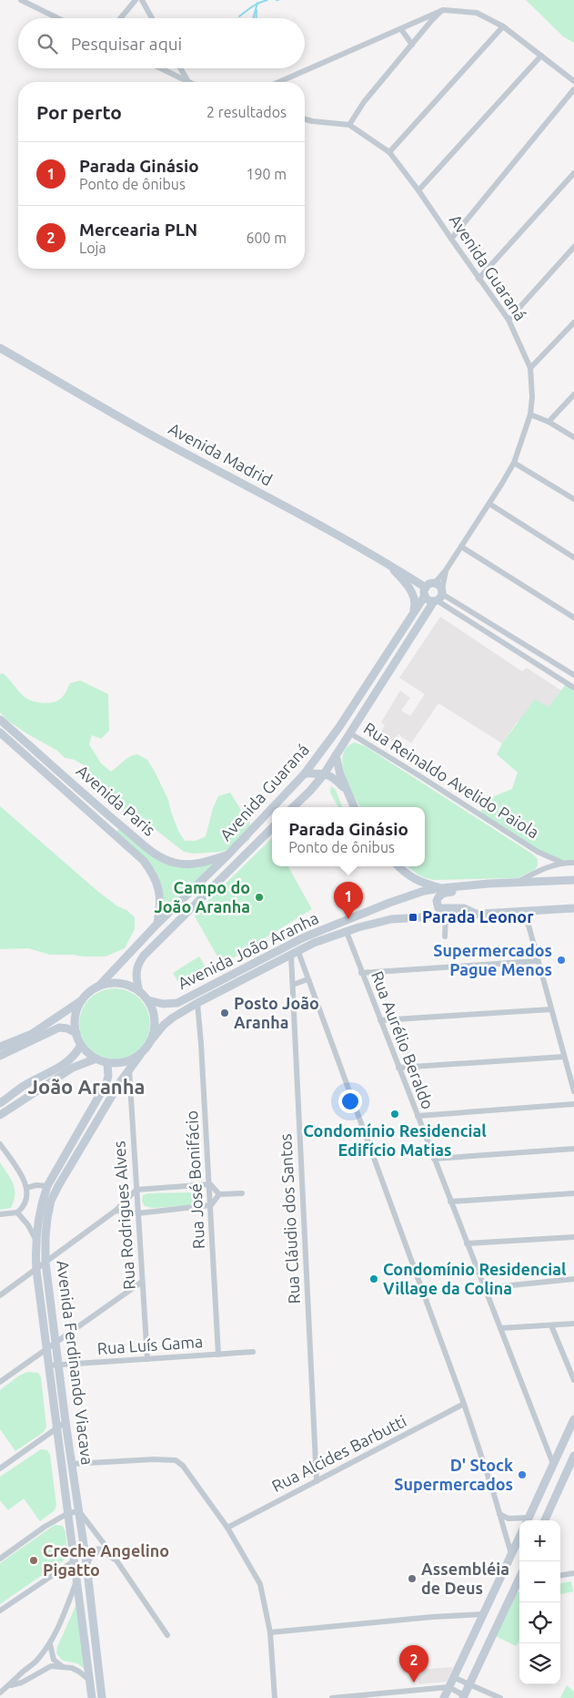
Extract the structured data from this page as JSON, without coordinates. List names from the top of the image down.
{
  "streets": {
    "street": [
      "Avenida Guaraná",
      "Avenida Madrid",
      "Rua Reinaldo Avelido Paiola",
      "Avenida Paris",
      "Avenida João Aranha",
      "Rua Aurélio Beraldo",
      "Rua José Bonifácio",
      "Rua Rodrigues Alves",
      "Rua Cláudio dos Santos",
      "Rua Luís Gama",
      "Avenida Ferdinando Viacava",
      "Rua Alcides Barbutti"
    ]
  },
  "crossings": [
    ["Avenida Guaraná", "Avenida Madrid"],
    ["Avenida Guaraná", "Rua Reinaldo Avelido Paiola"],
    ["Avenida Guaraná", "Avenida Paris"],
    ["Avenida Guaraná", "Avenida João Aranha"],
    ["Avenida Guaraná", "Avenida Ferdinando Viacava"],
    ["Avenida João Aranha", "Rua Aurélio Beraldo"],
    ["Avenida João Aranha", "Rua José Bonifácio"],
    ["Avenida João Aranha", "Rua Cláudio dos Santos"],
    ["Avenida João Aranha", "Avenida Ferdinando Viacava"],
    ["Rua José Bonifácio", "Rua Luís Gama"],
    ["Rua Rodrigues Alves", "Rua Luís Gama"],
    ["Rua Rodrigues Alves", "Avenida Ferdinando Viacava"],
    ["Rua Cláudio dos Santos", "Rua Alcides Barbutti"],
    ["Rua Luís Gama", "Avenida Ferdinando Viacava"]
  ],
  "districts": ["João Aranha"],
  "places": {
    "other": [
      "Campo do João Aranha",
      "Supermercados Pague Menos",
      "Posto João Aranha",
      "Condomínio Residencial Edifício Matias",
      "Condomínio Residencial Village da Colina",
      "D' Stock Supermercados",
      "Creche Angelino Pigatto",
      "Assembléia de Deus"
    ],
    "transit": ["Parada Leonor"]
  },
  "page": {
    "search": "Pesquisar aqui",
    "heading": ["Por perto", "2 resultados"],
    "list": [
      {
        "mark": "1",
        "name": "Parada Ginásio",
        "note": "Ponto de ônibus",
        "value": "190 m"
      },
      {
        "mark": "2",
        "name": "Mercearia PLN",
        "note": "Loja",
        "value": "600 m"
      }
    ],
    "popup": ["Parada Ginásio", "Ponto de ônibus"],
    "pins": ["1", "2"],
    "map_buttons": ["+", "−"]
  }
}
